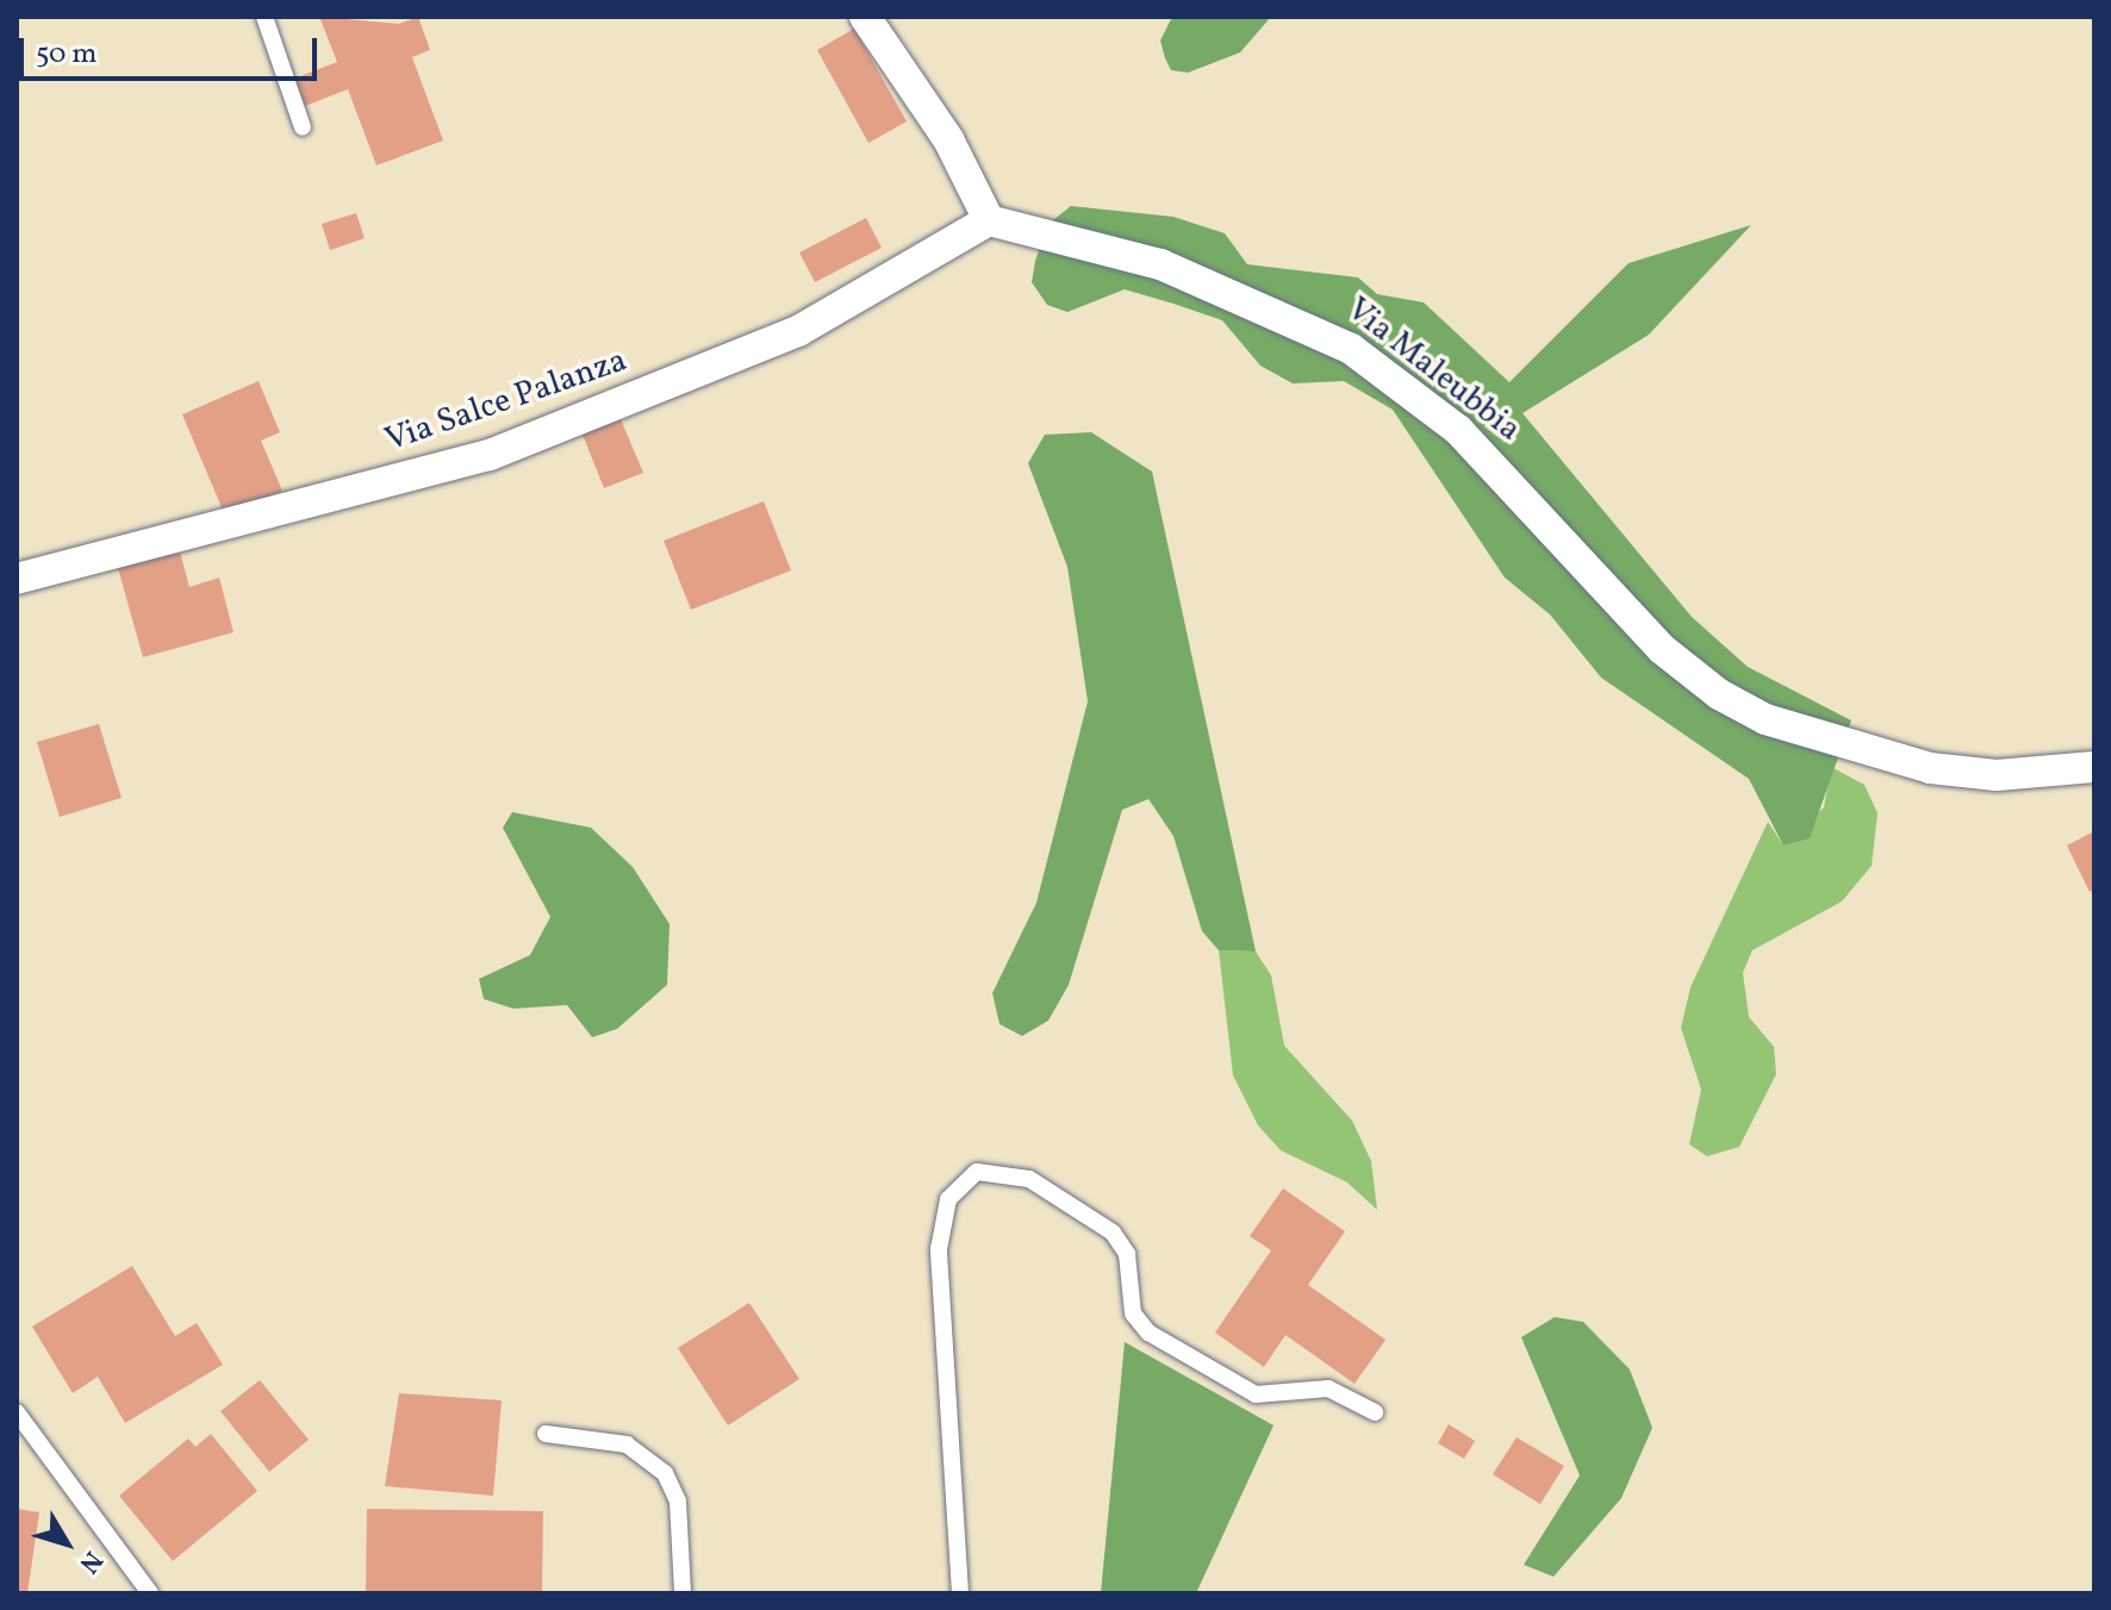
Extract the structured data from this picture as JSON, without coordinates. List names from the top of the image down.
{
  "streets": {
    "street": ["Via Maleubbia", "Via Salce Palanza"]
  },
  "crossings": [
    ["Via Maleubbia", "Via Salce Palanza"]
  ],
  "scale_bar": "50 m",
  "north": "bottom right"
}
